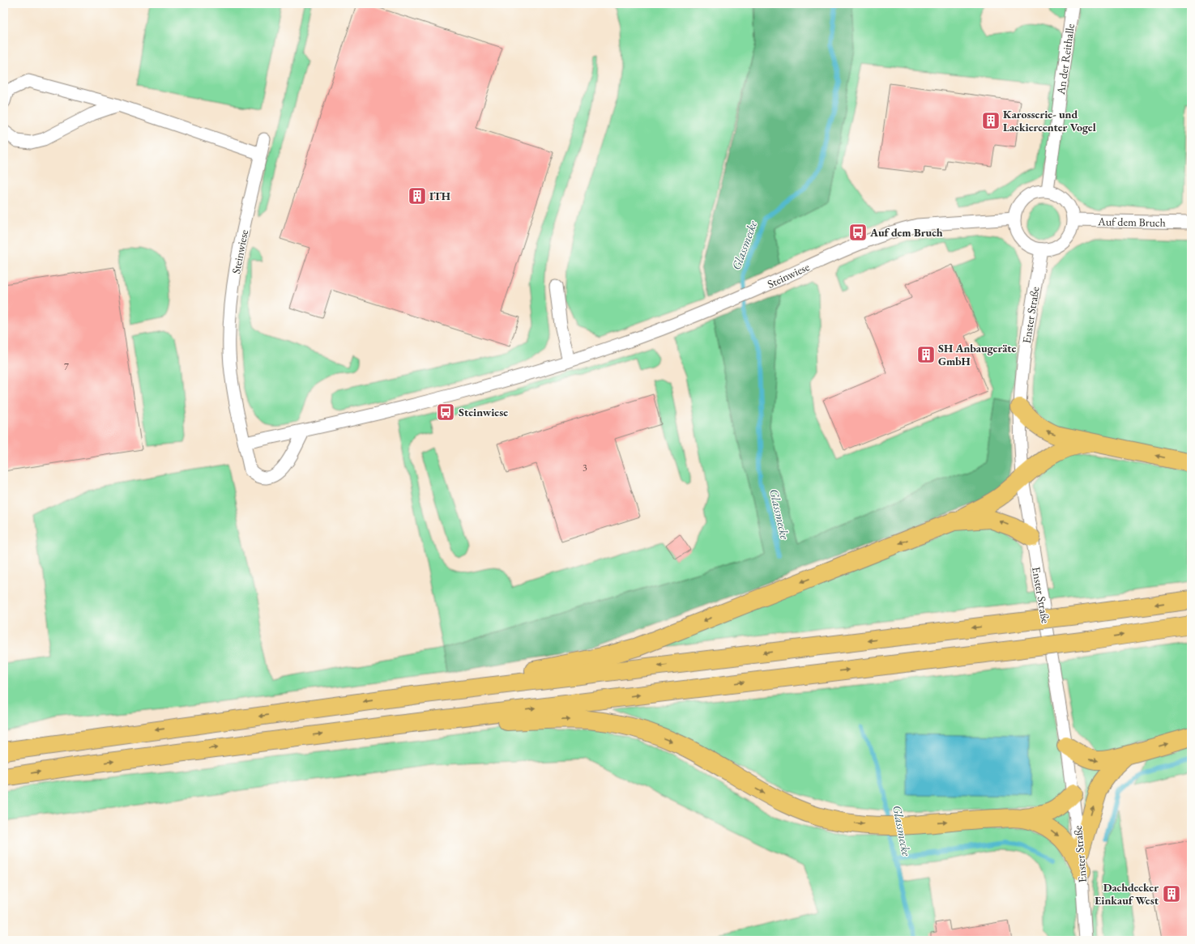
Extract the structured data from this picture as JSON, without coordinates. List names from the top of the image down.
{
  "streets": {
    "street": [
      "An der Reithalle",
      "Auf dem Bruch",
      "Steinwiese",
      "Enster Straße"
    ]
  },
  "crossings": [
    ["An der Reithalle", "Auf dem Bruch"],
    ["An der Reithalle", "Steinwiese"],
    ["An der Reithalle", "Enster Straße"],
    ["Auf dem Bruch", "Steinwiese"],
    ["Auf dem Bruch", "Enster Straße"],
    ["Steinwiese", "Enster Straße"]
  ],
  "water": ["Glassmecke"],
  "places": {
    "building": [
      "Karosserie- und Lackiercenter Vogel",
      "ITH",
      "SH Anbaugeräte GmbH",
      "Dachdecker Einkauf West"
    ],
    "bus stop": ["Auf dem Bruch", "Steinwiese"]
  },
  "house_numbers": ["7", "3"]
}
